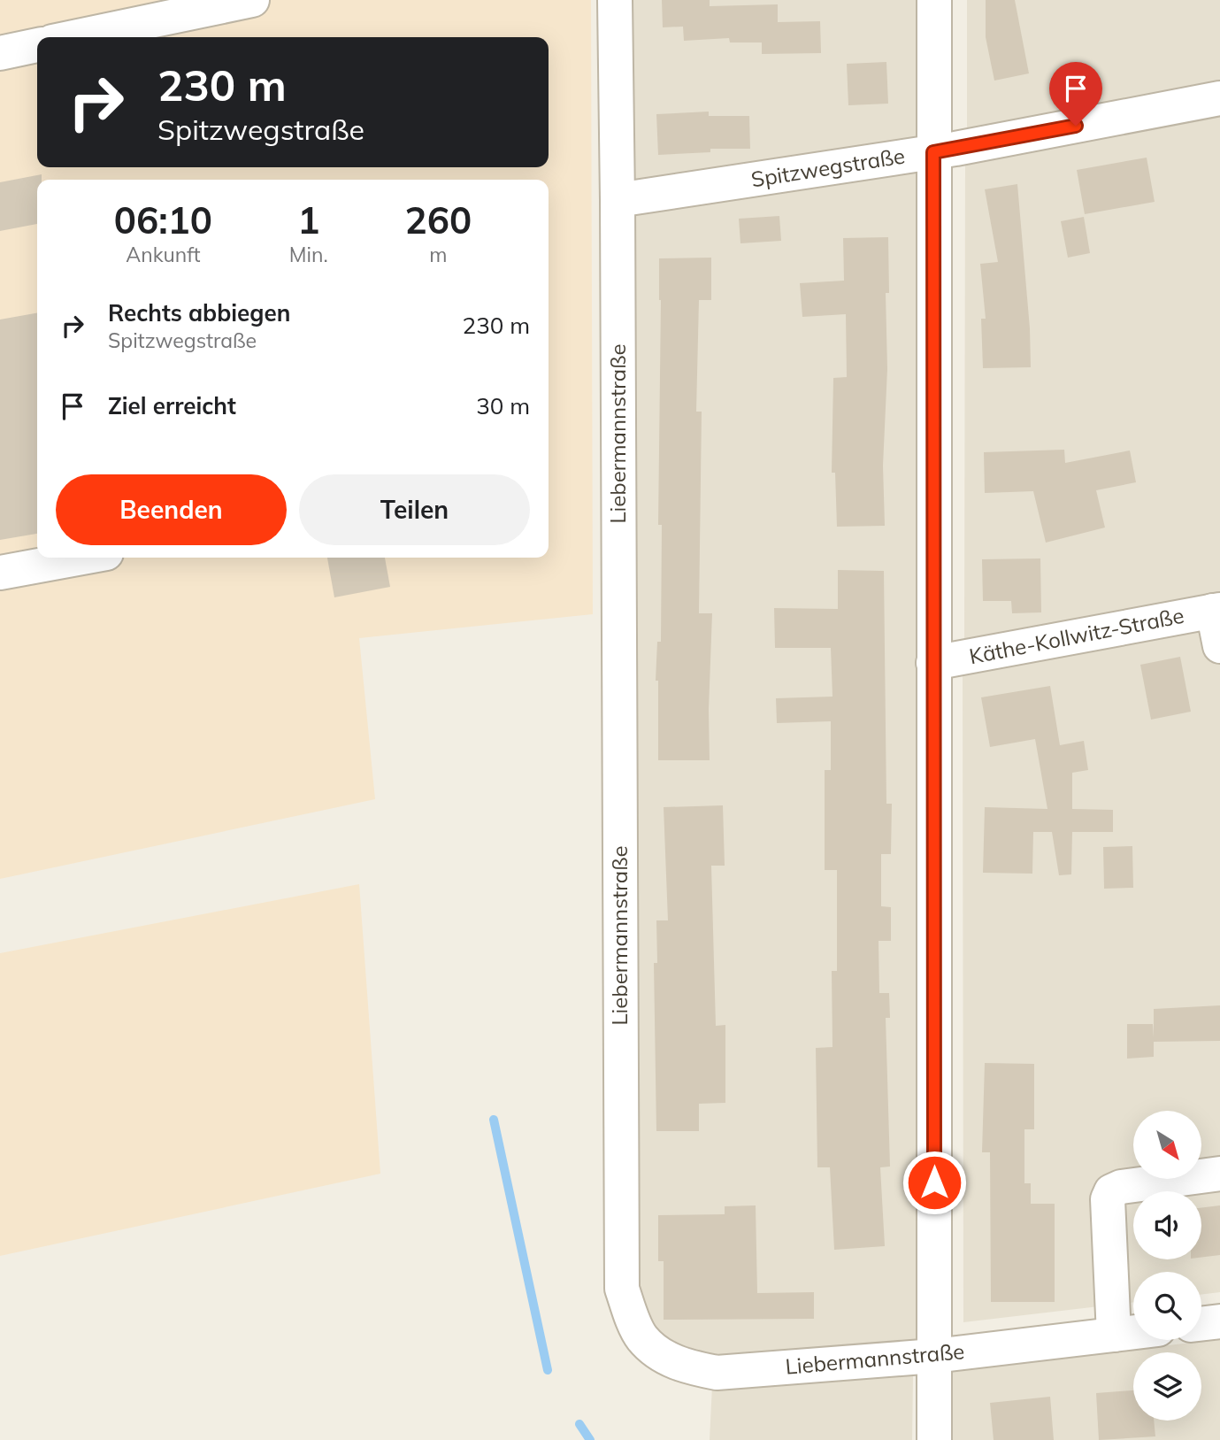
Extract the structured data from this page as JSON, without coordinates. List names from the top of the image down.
{
  "streets": {
    "street": ["Spitzwegstraße", "Liebermannstraße", "Käthe-Kollwitz-Straße"]
  },
  "crossings": [
    ["Spitzwegstraße", "Liebermannstraße"]
  ],
  "north": "bottom right",
  "page": {
    "turn": ["230 m", "Spitzwegstraße"],
    "eta": [
      "06:10",
      "Ankunft",
      "1",
      "Min.",
      "260",
      "m"
    ],
    "list": [
      {
        "name": "Rechts abbiegen",
        "note": "Spitzwegstraße",
        "value": "230 m"
      },
      {
        "name": "Ziel erreicht",
        "value": "30 m"
      }
    ],
    "buttons": ["Beenden", "Teilen"]
  }
}
